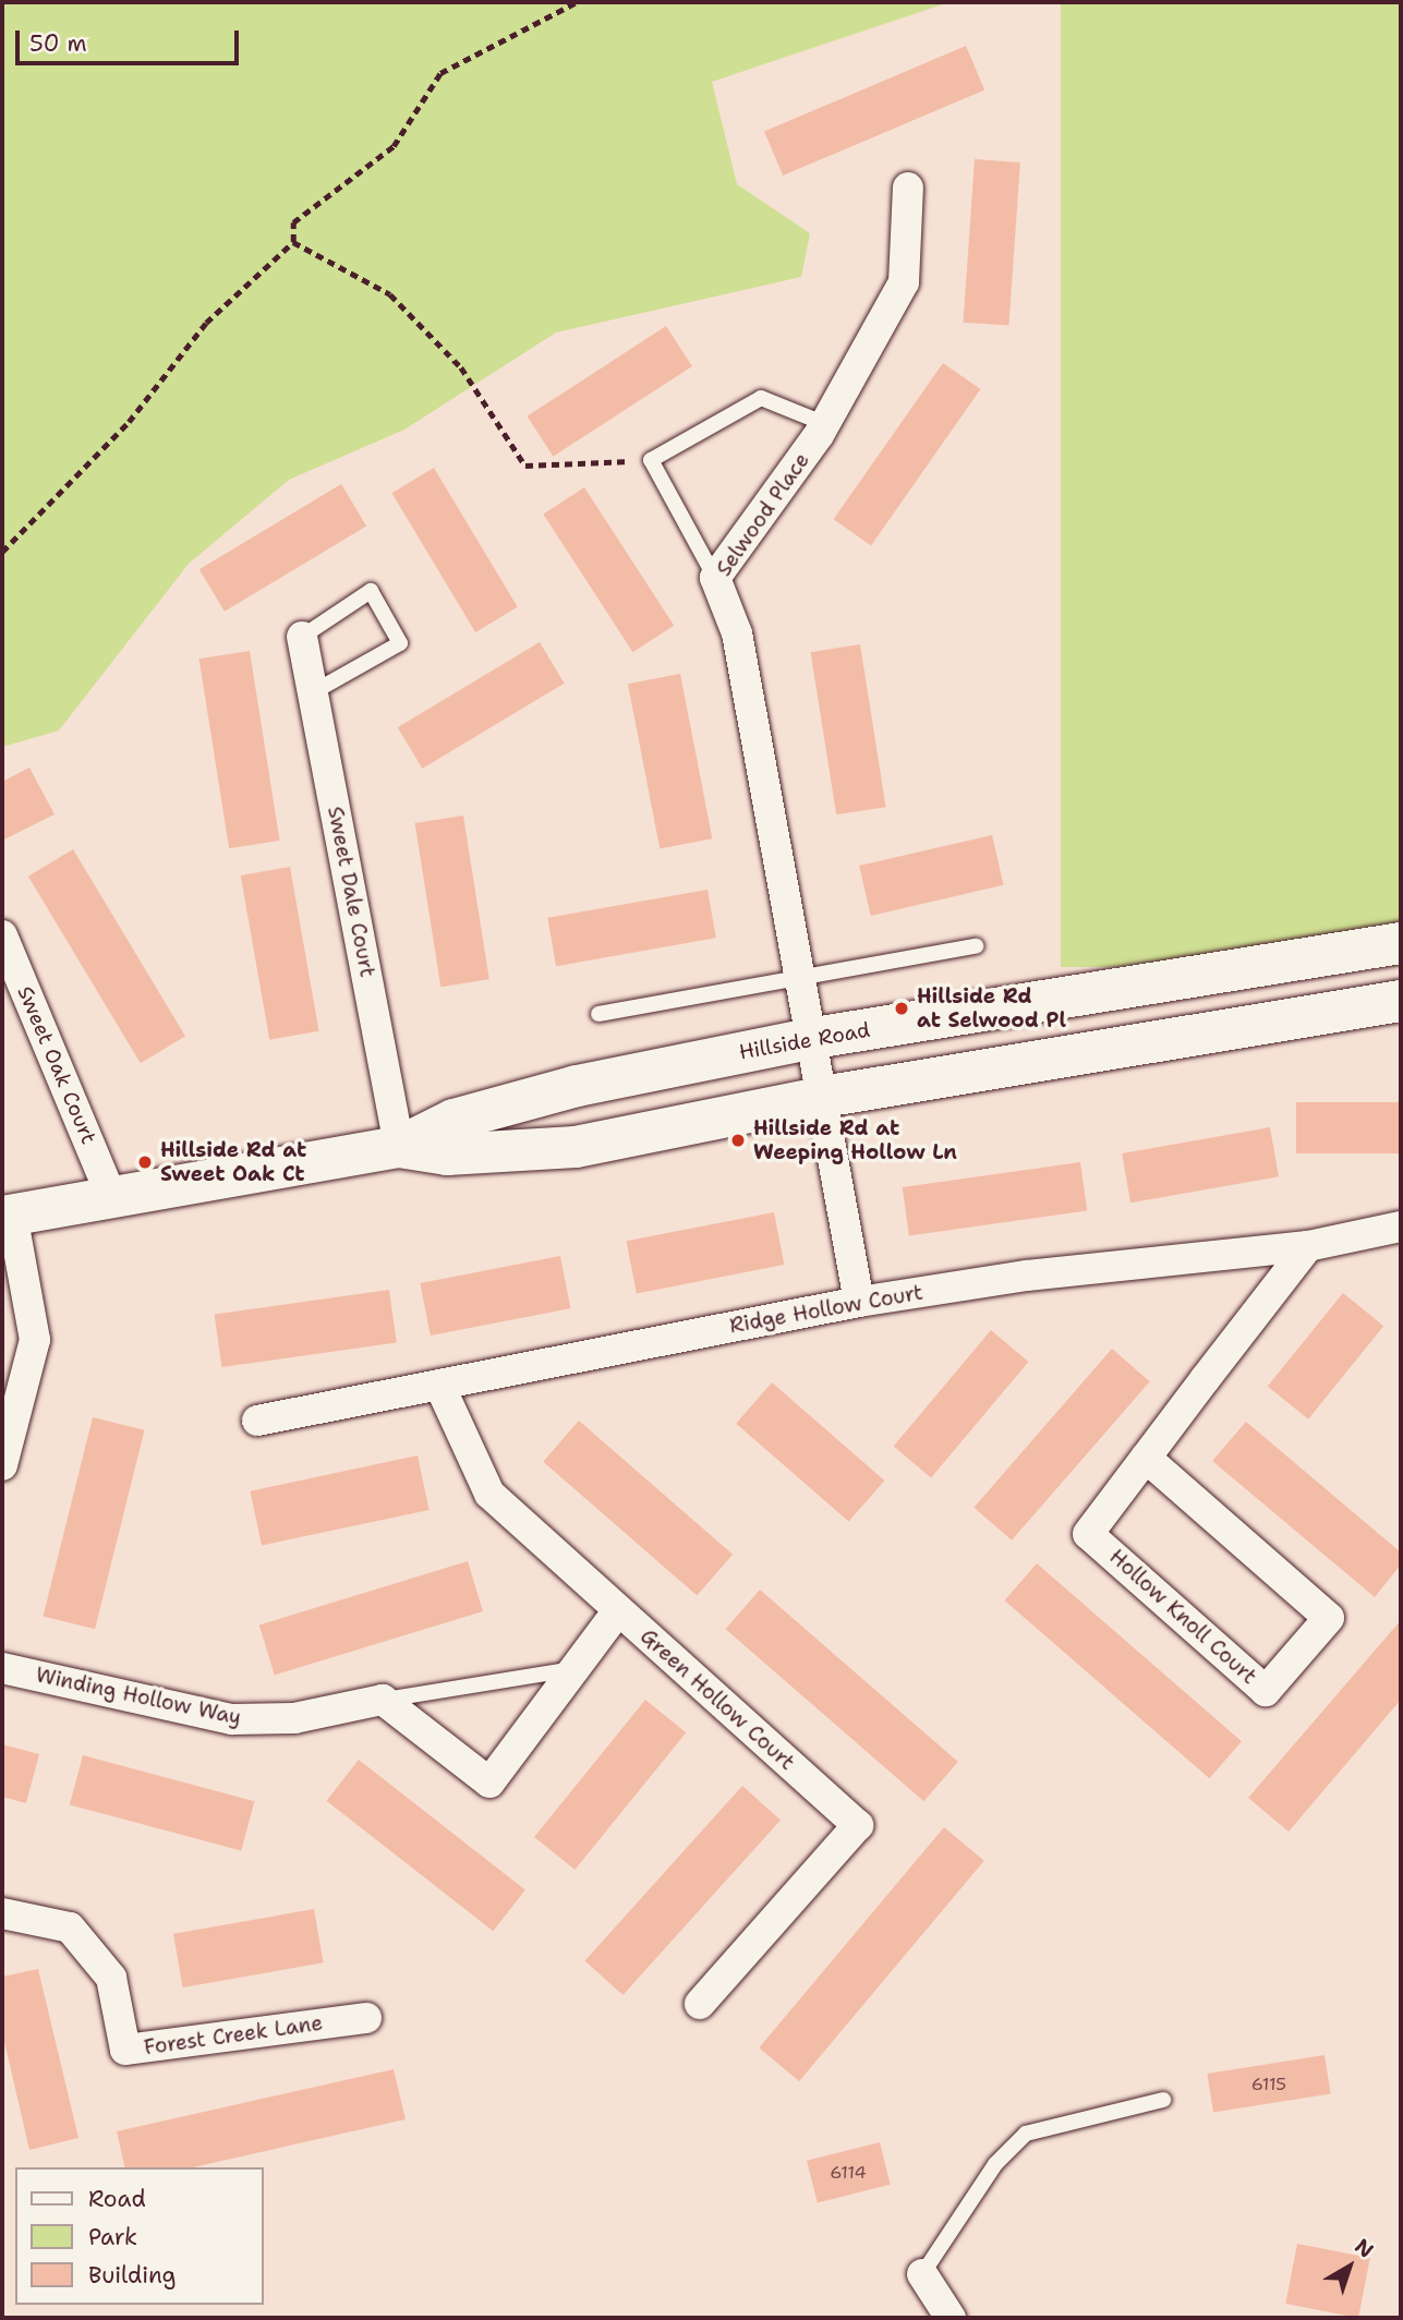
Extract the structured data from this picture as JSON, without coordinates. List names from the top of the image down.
{
  "streets": {
    "street": [
      "Selwood Place",
      "Sweet Dale Court",
      "Hillside Road",
      "Sweet Oak Court",
      "Ridge Hollow Court",
      "Hollow Knoll Court",
      "Winding Hollow Way",
      "Green Hollow Court",
      "Forest Creek Lane"
    ]
  },
  "crossings": [
    ["Selwood Place", "Hillside Road"],
    ["Selwood Place", "Ridge Hollow Court"],
    ["Sweet Dale Court", "Hillside Road"],
    ["Hillside Road", "Sweet Oak Court"],
    ["Ridge Hollow Court", "Hollow Knoll Court"],
    ["Ridge Hollow Court", "Green Hollow Court"]
  ],
  "places": ["Hillside Rd at Selwood Pl", "Hillside Rd at Weeping Hollow Ln", "Hillside Rd at Sweet Oak Ct"],
  "house_numbers": ["6115", "6114"],
  "legend": ["Road", "Park", "Building"],
  "scale_bar": "50 m",
  "north": "top right"
}
